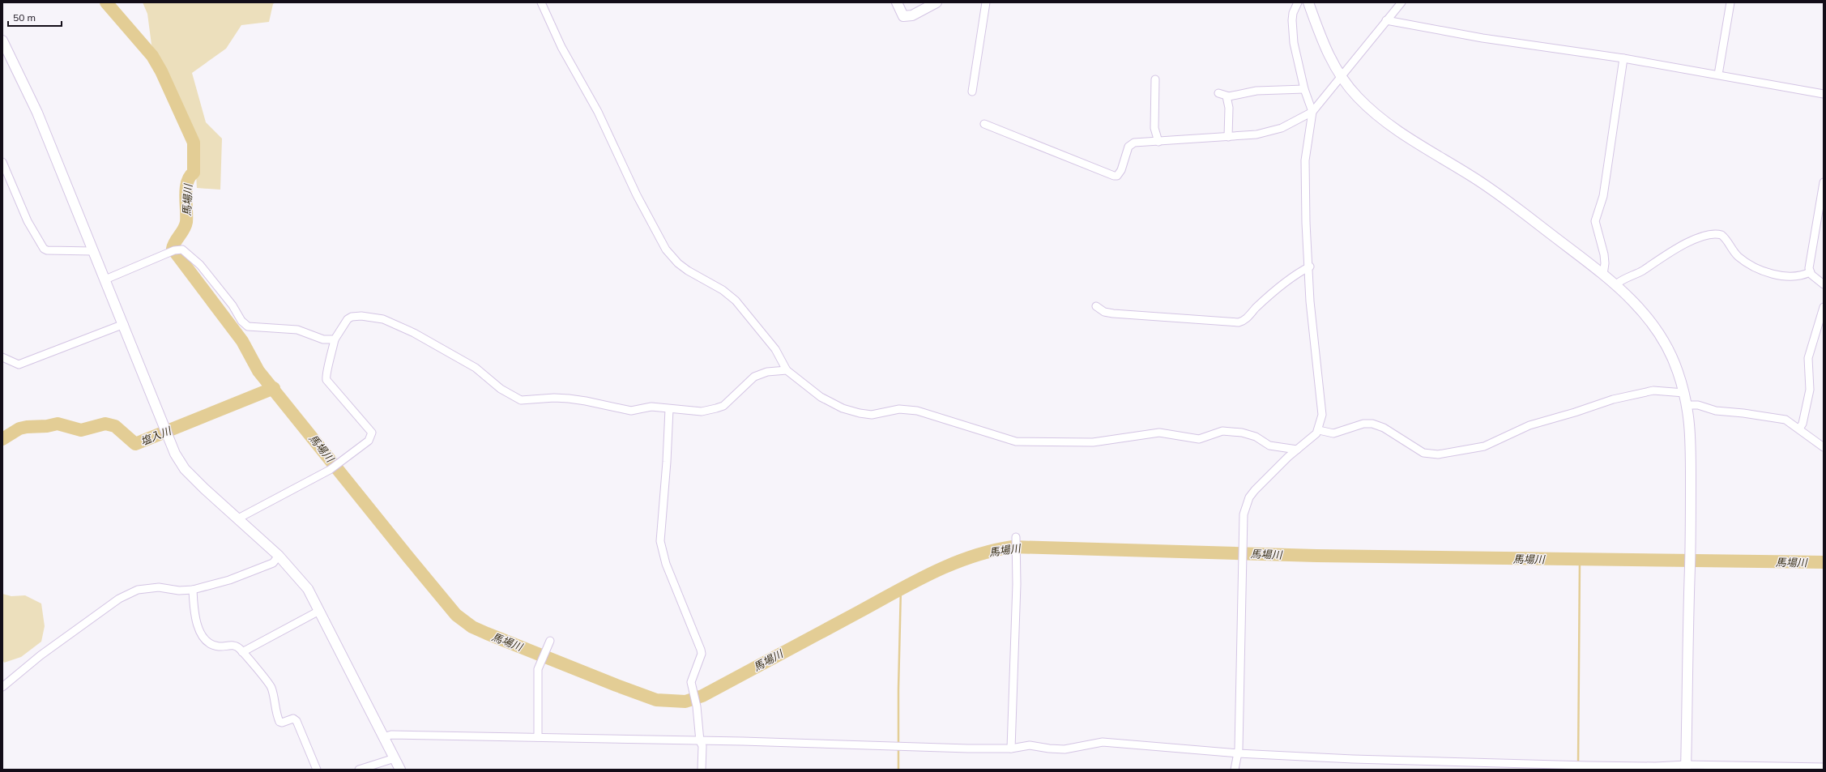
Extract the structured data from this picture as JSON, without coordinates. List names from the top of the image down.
{
  "water": ["馬場川", "塩入川"],
  "scale_bar": "50 m"
}
